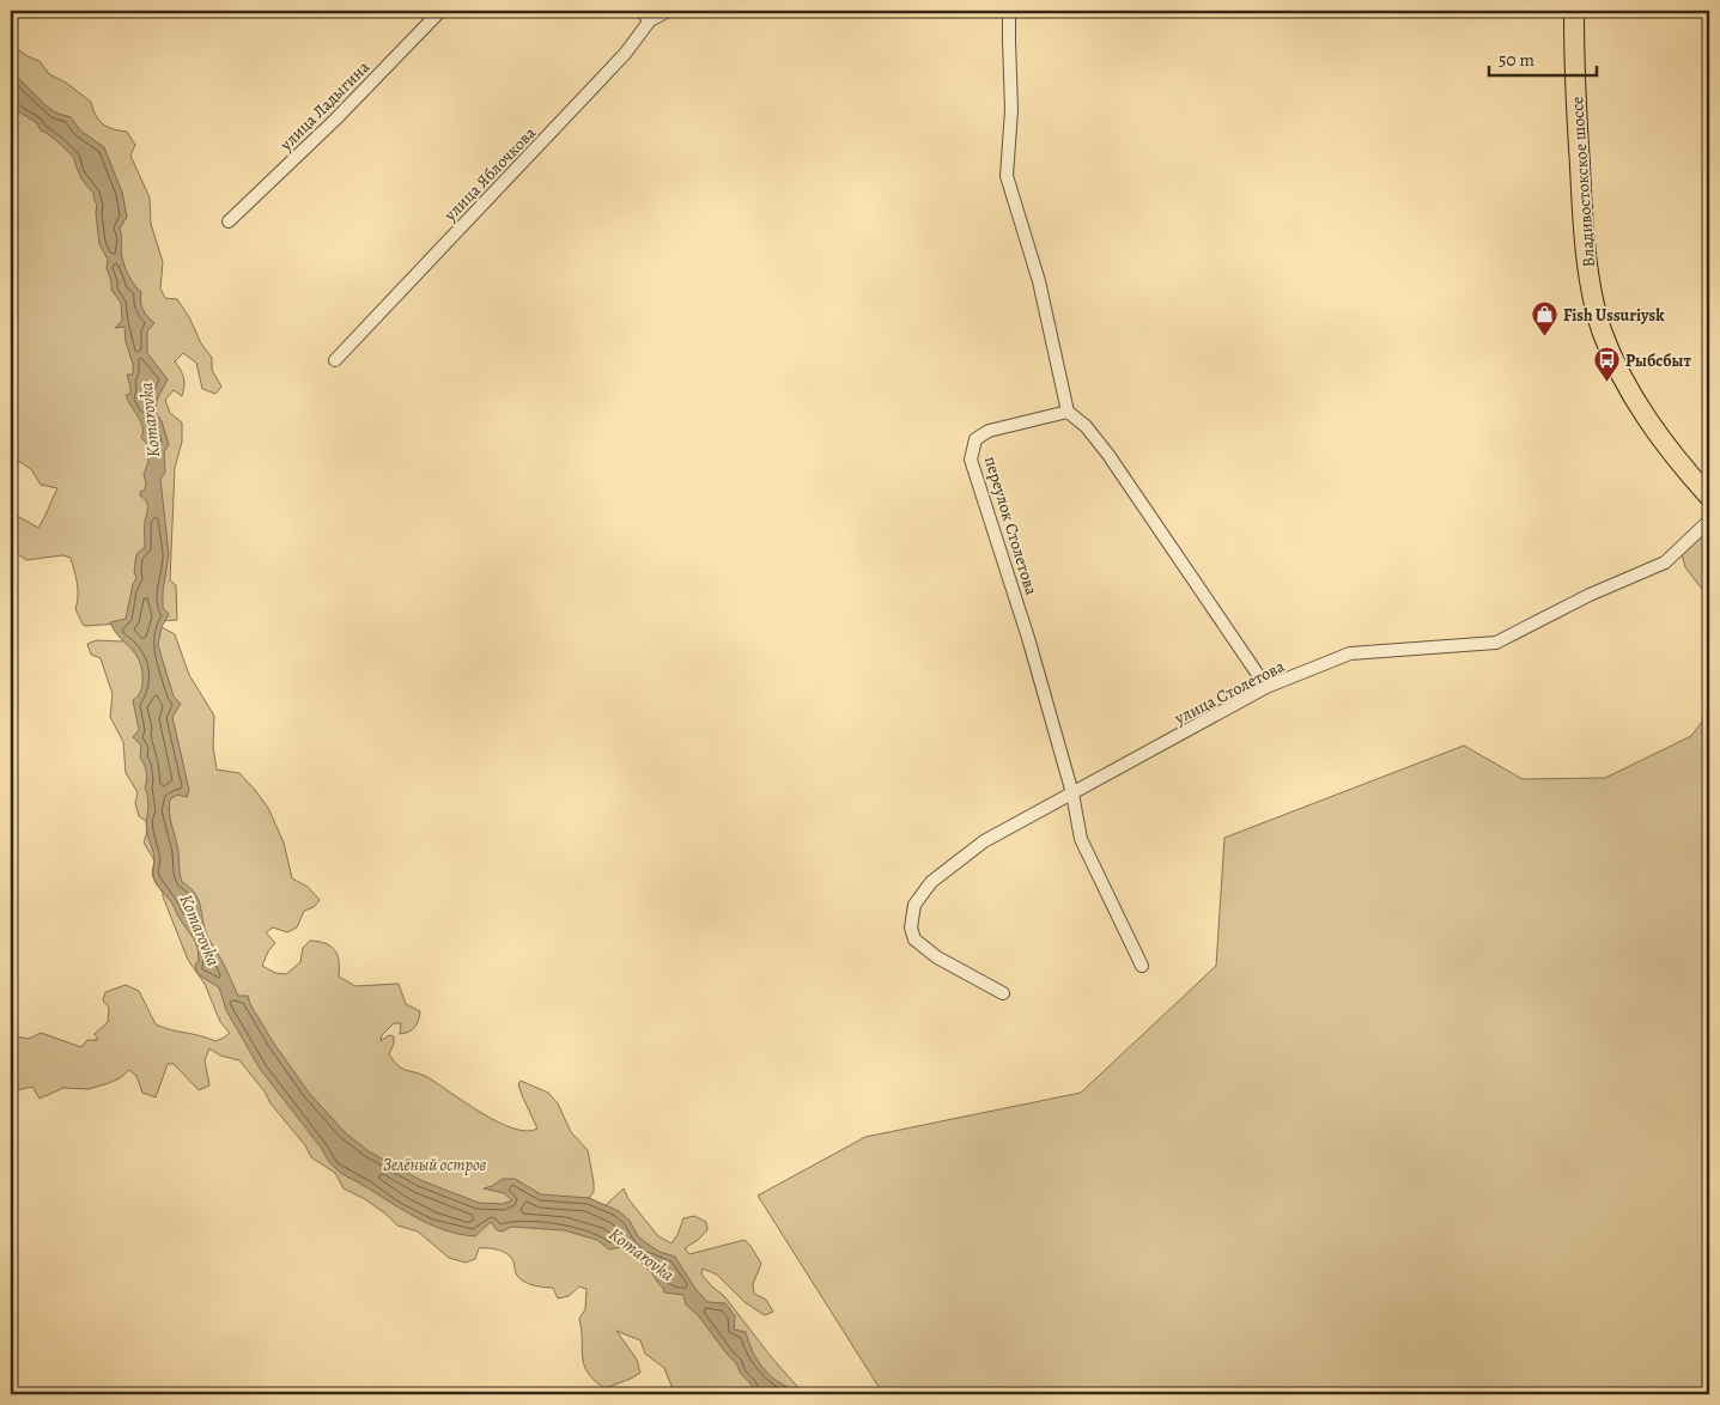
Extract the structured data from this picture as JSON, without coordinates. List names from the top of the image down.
{
  "streets": {
    "highway": ["Владивостокское шоссе"],
    "street": [
      "улица Ладыгина",
      "улица Яблочкова",
      "переулок Столетова",
      "улица Столетова"
    ]
  },
  "crossings": [
    ["переулок Столетова", "улица Столетова"]
  ],
  "water": ["Komarovka"],
  "parks": ["Зелёный остров"],
  "places": {
    "shop": ["Fish Ussuriysk"],
    "bus stop": ["Рыбсбыт"]
  },
  "scale_bar": "50 m"
}
